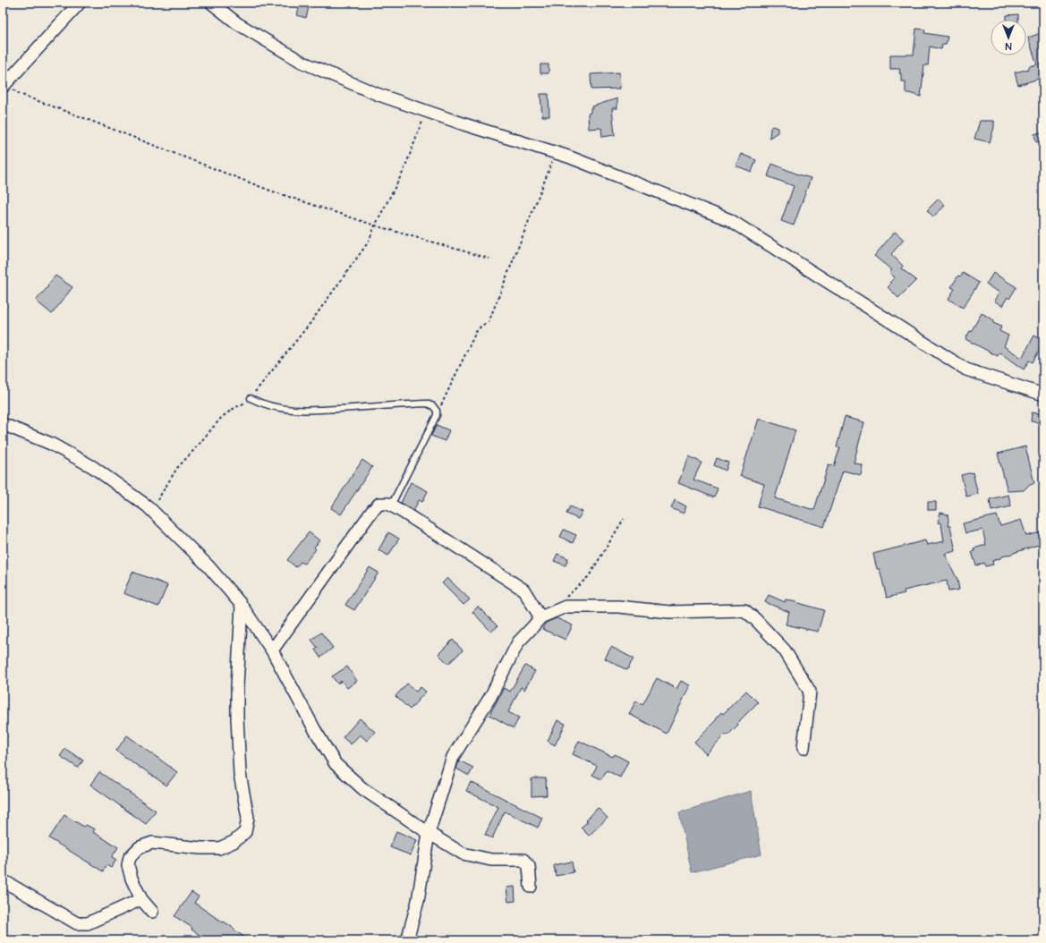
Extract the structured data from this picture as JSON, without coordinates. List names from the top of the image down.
{
  "north": "bottom"
}
